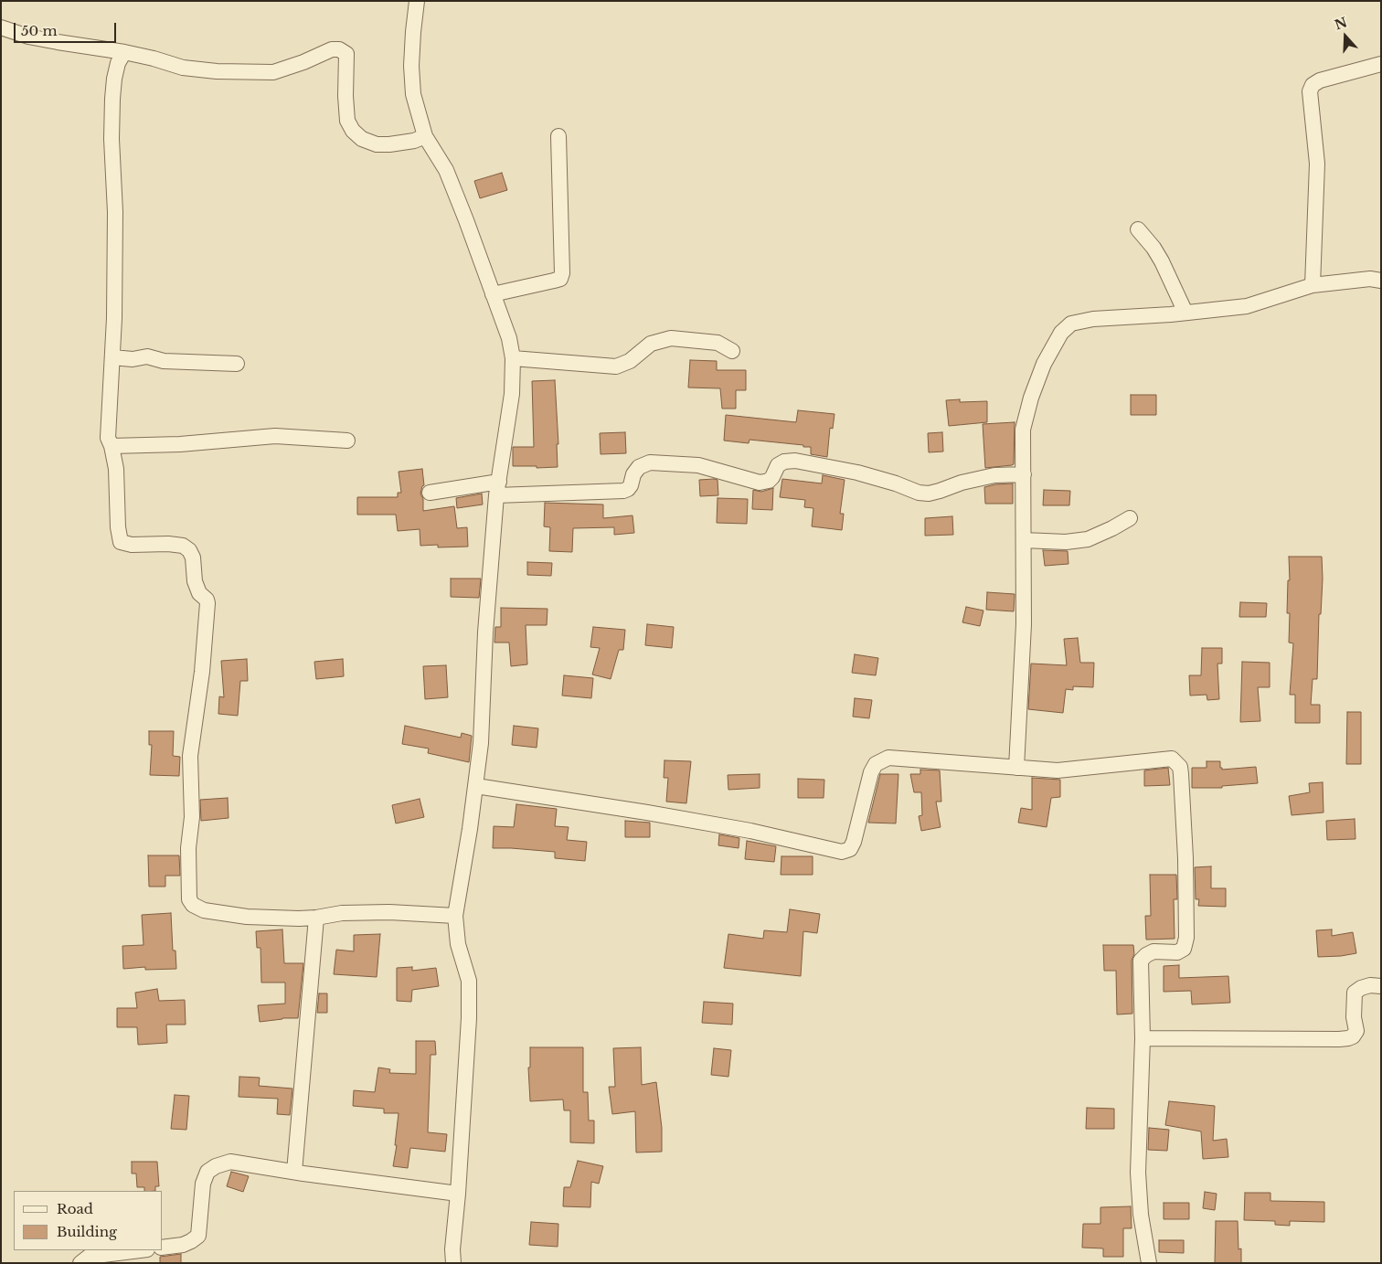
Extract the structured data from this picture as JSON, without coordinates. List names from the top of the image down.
{
  "legend": ["Road", "Building"],
  "scale_bar": "50 m",
  "north": "top"
}
